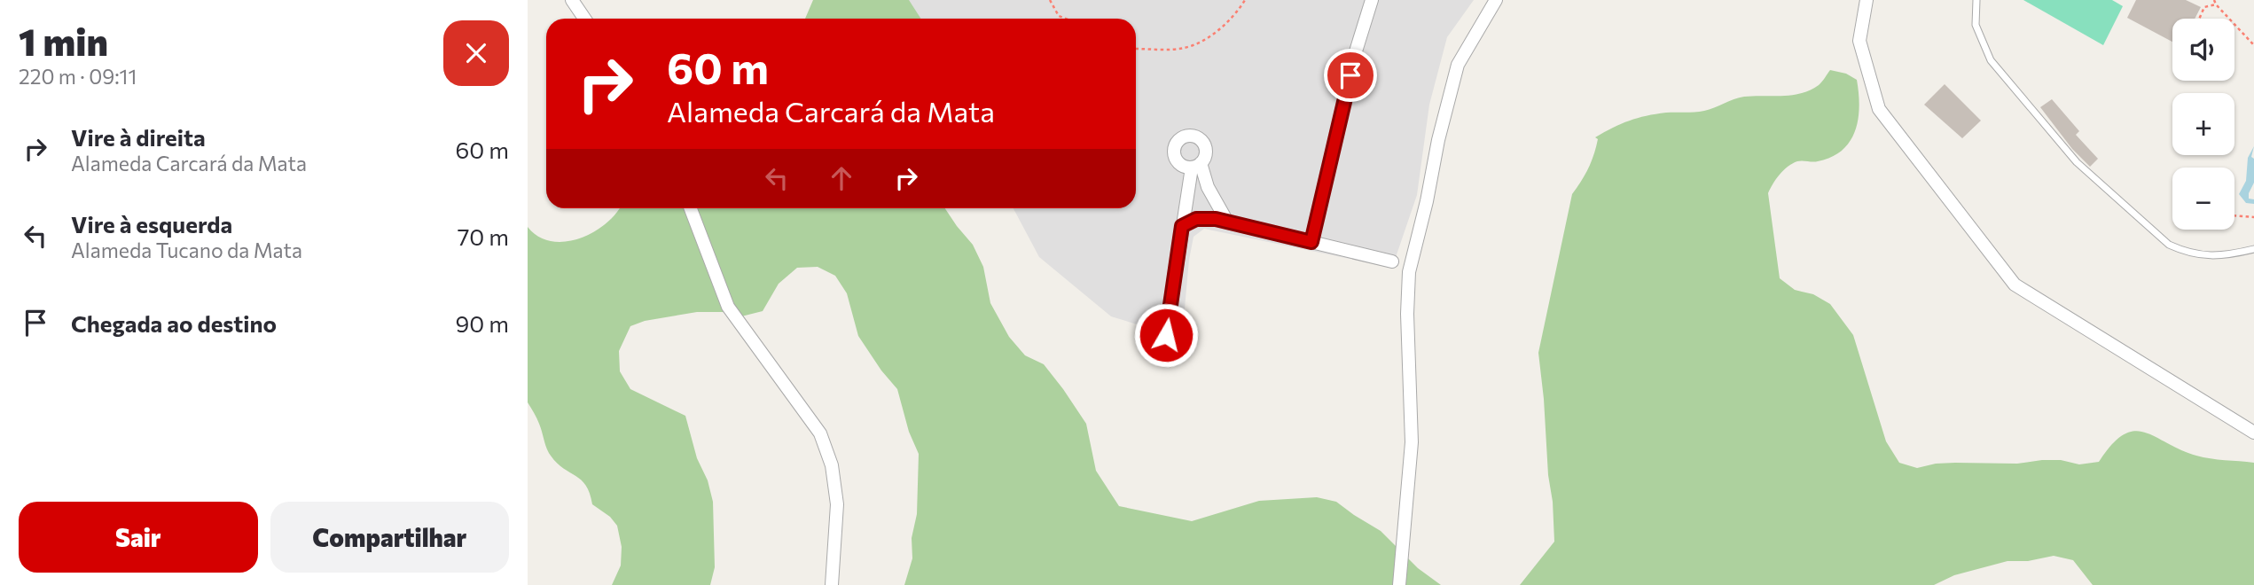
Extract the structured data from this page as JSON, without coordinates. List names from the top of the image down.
{
  "page": {
    "heading": ["1 min", "220 m · 09:11"],
    "map_buttons": ["+", "−"],
    "turn": ["60 m", "Alameda Carcará da Mata"],
    "list": [
      {
        "name": "Vire à direita",
        "note": "Alameda Carcará da Mata",
        "value": "60 m"
      },
      {
        "name": "Vire à esquerda",
        "note": "Alameda Tucano da Mata",
        "value": "70 m"
      },
      {
        "name": "Chegada ao destino",
        "value": "90 m"
      }
    ],
    "buttons": ["Sair", "Compartilhar"]
  }
}
